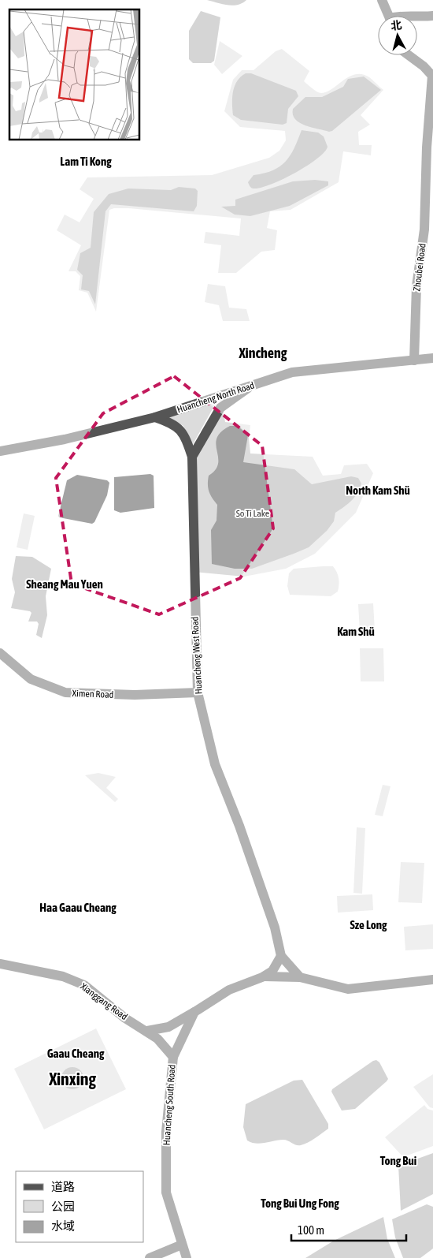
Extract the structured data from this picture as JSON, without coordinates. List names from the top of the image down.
{
  "streets": {
    "street": [
      "Zhoubei Road",
      "Huancheng North Road",
      "Huancheng West Road",
      "Ximen Road",
      "Xianggang Road",
      "Huancheng South Road"
    ]
  },
  "crossings": [
    ["Zhoubei Road", "Huancheng North Road"],
    ["Huancheng West Road", "Ximen Road"],
    ["Xianggang Road", "Huancheng South Road"]
  ],
  "districts": [
    "Lam Ti Kong",
    "Xincheng",
    "North Kam Shü",
    "Sheang Mau Yuen",
    "Kam Shü",
    "Haa Gaau Cheang",
    "Sze Long",
    "Gaau Cheang",
    "Xinxing",
    "Tong Bui",
    "Tong Bui Ung Fong"
  ],
  "parks": ["So Ti Lake"],
  "legend": ["道路", "公园", "水域"],
  "scale_bar": "100 m",
  "north": "top"
}
